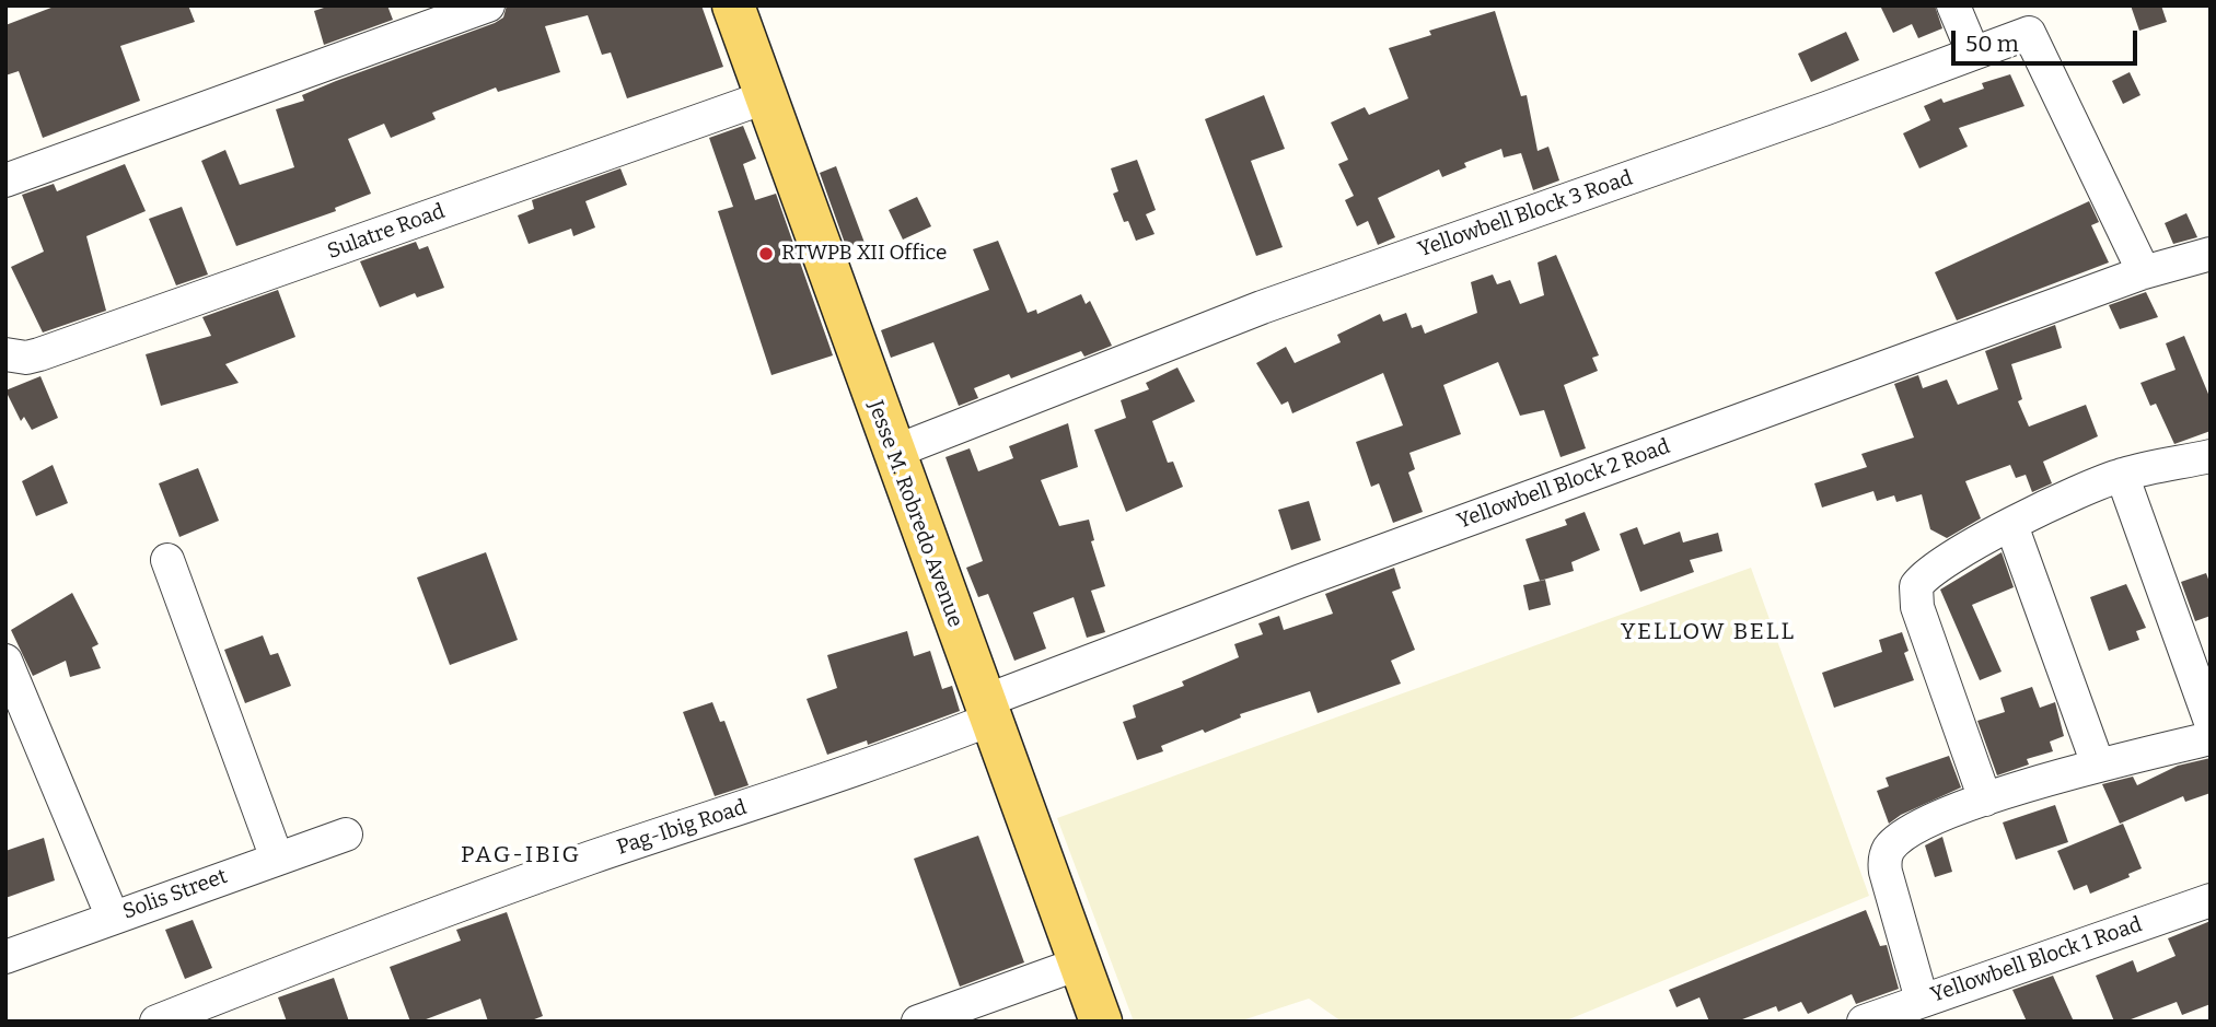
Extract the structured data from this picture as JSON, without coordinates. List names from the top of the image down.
{
  "streets": {
    "main road": ["Jesse M. Robredo Avenue"],
    "street": [
      "Yellowbell Block 3 Road",
      "Sulatre Road",
      "Yellowbell Block 2 Road",
      "Pag-Ibig Road",
      "Solis Street",
      "Yellowbell Block 1 Road"
    ]
  },
  "crossings": [
    ["Yellowbell Block 3 Road", "Yellowbell Block 2 Road"],
    ["Yellowbell Block 3 Road", "Jesse M. Robredo Avenue"],
    ["Sulatre Road", "Jesse M. Robredo Avenue"],
    ["Yellowbell Block 2 Road", "Jesse M. Robredo Avenue"],
    ["Yellowbell Block 2 Road", "Pag-Ibig Road"],
    ["Jesse M. Robredo Avenue", "Pag-Ibig Road"]
  ],
  "districts": ["YELLOW BELL", "PAG-IBIG"],
  "places": ["RTWPB XII Office"],
  "scale_bar": "50 m"
}
